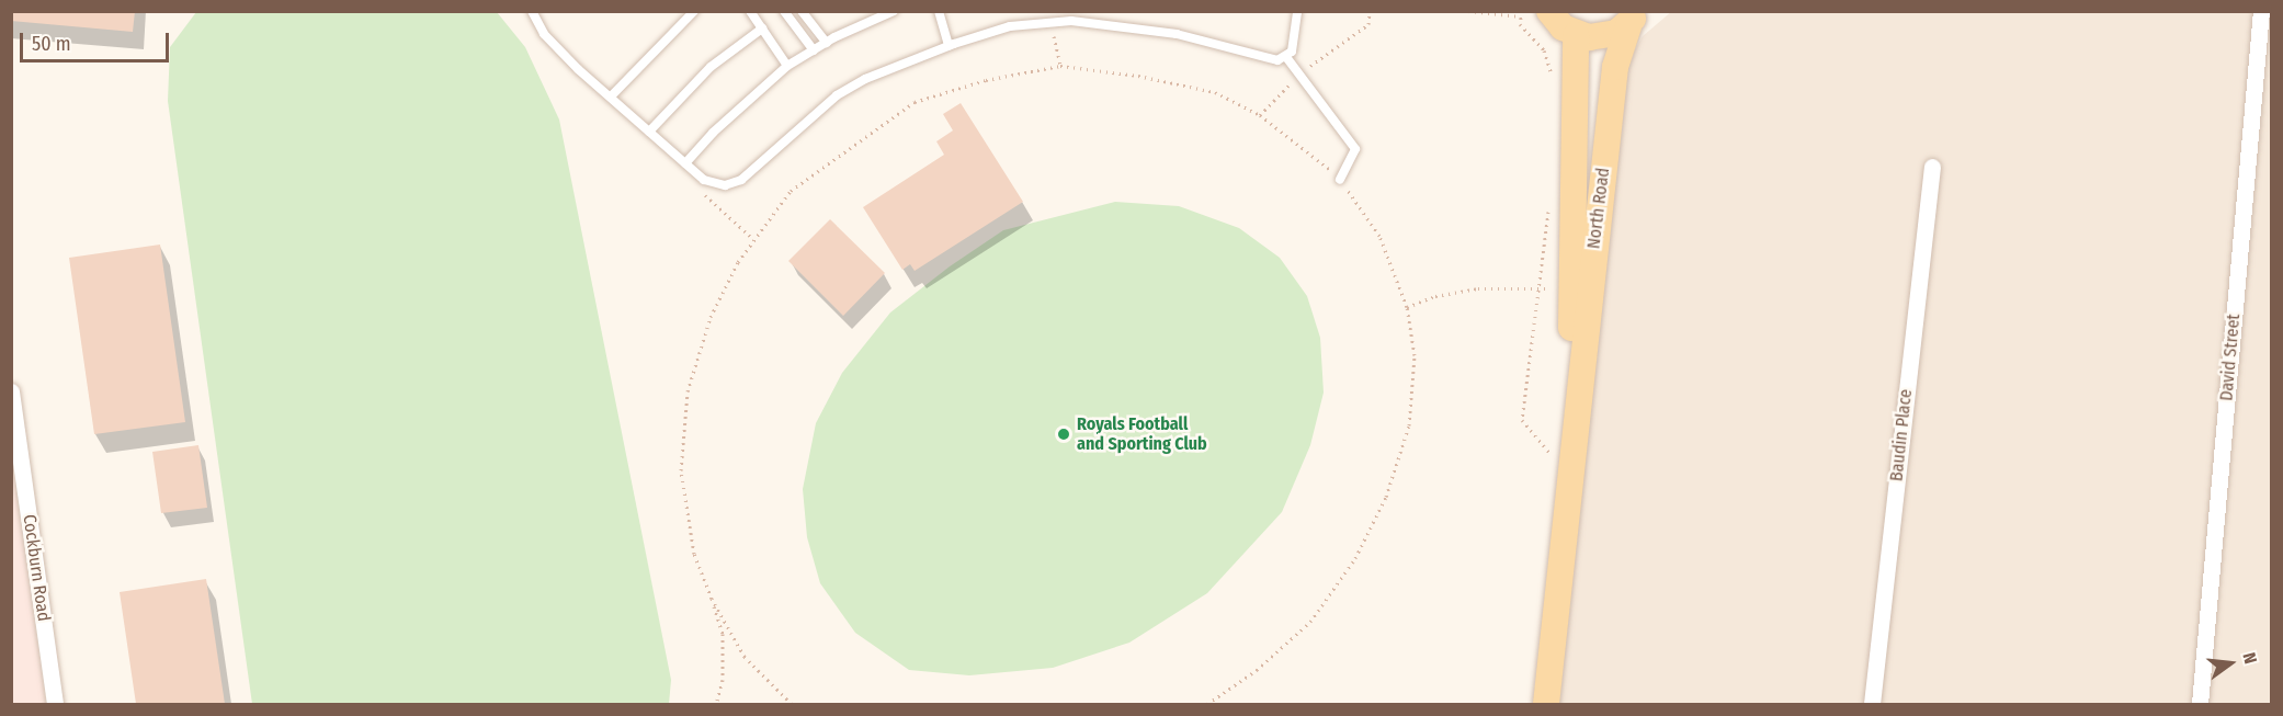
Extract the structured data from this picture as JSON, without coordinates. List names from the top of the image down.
{
  "streets": {
    "main road": ["North Road"],
    "street": ["David Street", "Baudin Place", "Cockburn Road"]
  },
  "places": ["Royals Football and Sporting Club"],
  "scale_bar": "50 m",
  "north": "right"
}
